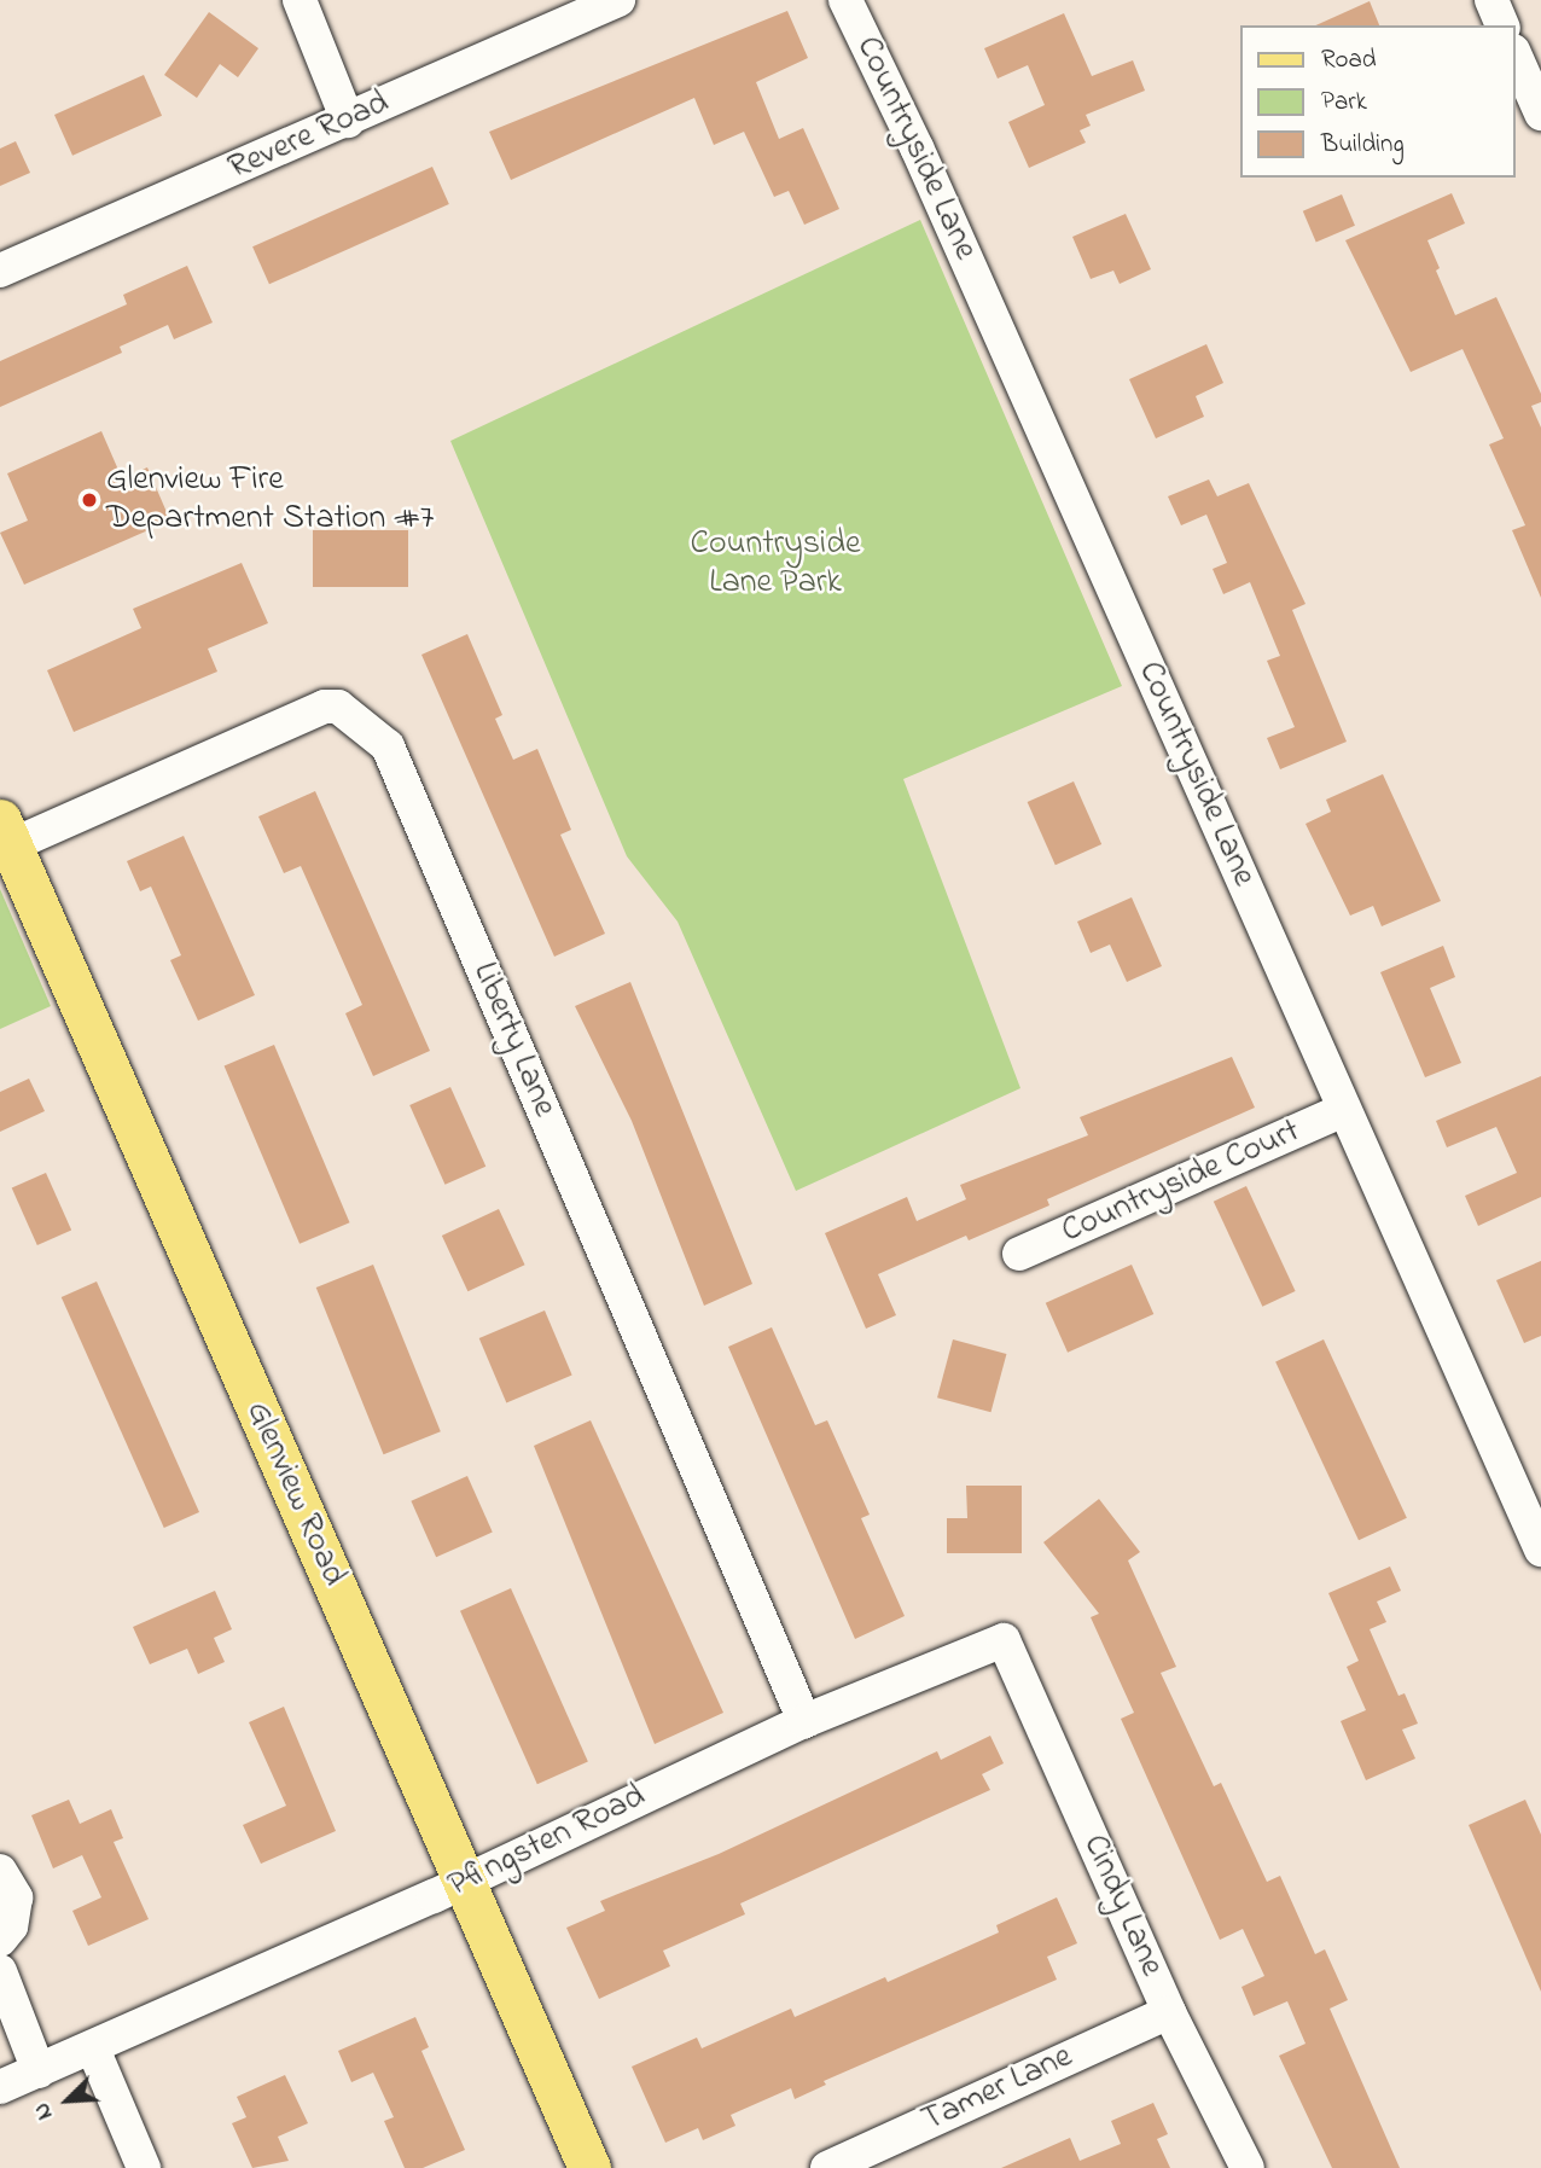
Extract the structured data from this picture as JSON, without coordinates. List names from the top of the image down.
{
  "streets": {
    "main road": ["Glenview Road"],
    "street": [
      "Revere Road",
      "Countryside Lane",
      "Liberty Lane",
      "Countryside Court",
      "Pfingsten Road",
      "Cindy Lane",
      "Tamer Lane"
    ]
  },
  "crossings": [
    ["Countryside Lane", "Countryside Court"],
    ["Liberty Lane", "Glenview Road"],
    ["Liberty Lane", "Pfingsten Road"],
    ["Glenview Road", "Pfingsten Road"],
    ["Pfingsten Road", "Cindy Lane"],
    ["Cindy Lane", "Tamer Lane"]
  ],
  "parks": ["Countryside Lane Park"],
  "places": ["Glenview Fire Department Station #7"],
  "legend": ["Road", "Park", "Building"],
  "north": "bottom left"
}
